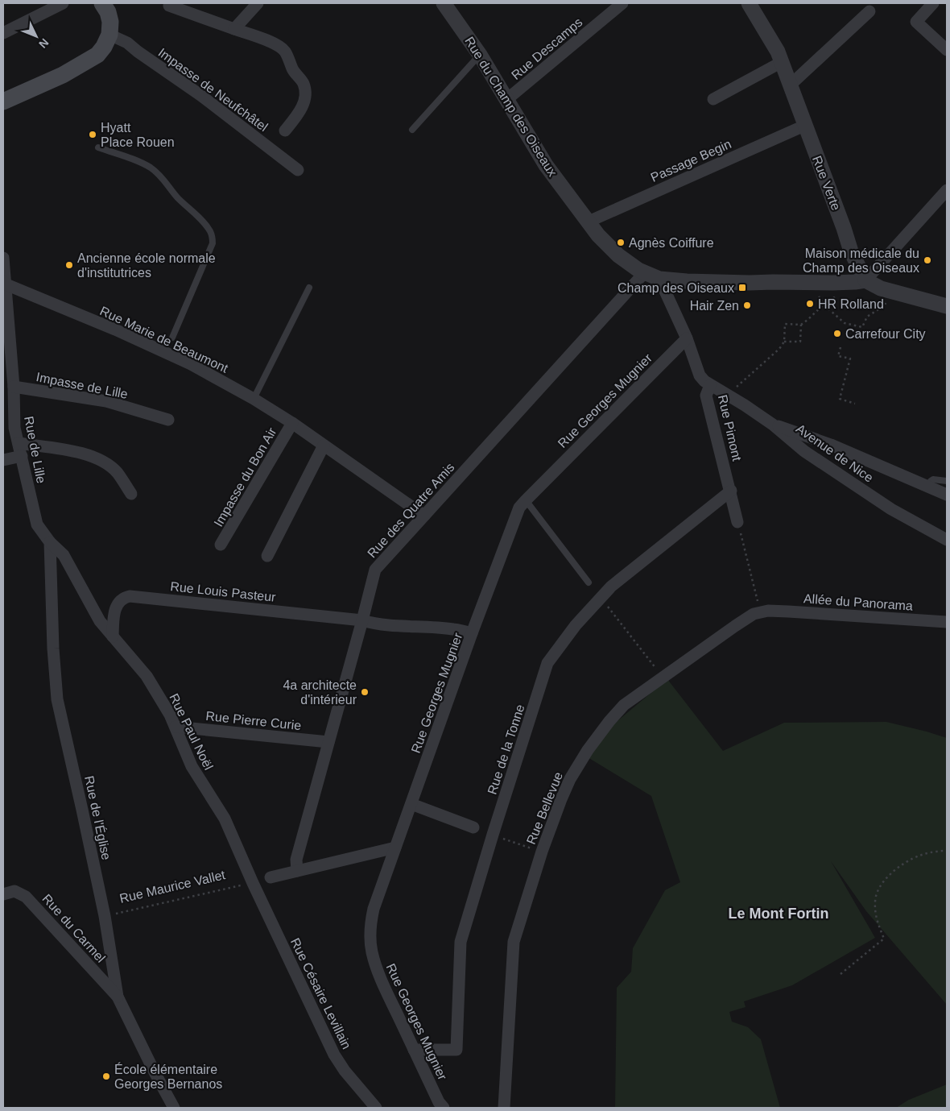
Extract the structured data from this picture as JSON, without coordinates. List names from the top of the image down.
{
  "streets": {
    "street": [
      "Rue Descamps",
      "Impasse de Neufchâtel",
      "Rue du Champ des Oiseaux",
      "Passage Begin",
      "Rue Verte",
      "Rue Marie de Beaumont",
      "Impasse de Lille",
      "Rue Georges Mugnier",
      "Rue Pimont",
      "Rue de Lille",
      "Avenue de Nice",
      "Impasse du Bon Air",
      "Rue des Quatre Amis",
      "Rue Louis Pasteur",
      "Allée du Panorama",
      "Rue Pierre Curie",
      "Rue Paul Noël",
      "Rue de la Tonne",
      "Rue Bellevue",
      "Rue de l'Église",
      "Rue du Carmel",
      "Rue Césaire Levillain"
    ],
    "path": ["Rue Maurice Vallet"]
  },
  "crossings": [
    ["Rue Descamps", "Rue du Champ des Oiseaux"],
    ["Rue du Champ des Oiseaux", "Passage Begin"],
    ["Rue du Champ des Oiseaux", "Rue Verte"],
    ["Rue du Champ des Oiseaux", "Rue Pimont"],
    ["Rue du Champ des Oiseaux", "Rue des Quatre Amis"],
    ["Passage Begin", "Rue Verte"],
    ["Rue Marie de Beaumont", "Rue de Lille"],
    ["Rue Marie de Beaumont", "Impasse du Bon Air"],
    ["Rue Marie de Beaumont", "Rue des Quatre Amis"],
    ["Impasse de Lille", "Rue de Lille"],
    ["Rue Georges Mugnier", "Rue Pimont"],
    ["Rue Georges Mugnier", "Rue Louis Pasteur"],
    ["Rue Georges Mugnier", "Rue de la Tonne"],
    ["Rue Pimont", "Avenue de Nice"],
    ["Rue Pimont", "Rue de la Tonne"],
    ["Rue de Lille", "Rue Paul Noël"],
    ["Rue de Lille", "Rue de l'Église"],
    ["Rue des Quatre Amis", "Rue Louis Pasteur"],
    ["Rue des Quatre Amis", "Rue Pierre Curie"],
    ["Rue Louis Pasteur", "Rue Paul Noël"],
    ["Allée du Panorama", "Rue Bellevue"],
    ["Rue Pierre Curie", "Rue Paul Noël"],
    ["Rue Paul Noël", "Rue de l'Église"],
    ["Rue Paul Noël", "Rue Maurice Vallet"],
    ["Rue Paul Noël", "Rue Césaire Levillain"],
    ["Rue de l'Église", "Rue Maurice Vallet"],
    ["Rue de l'Église", "Rue du Carmel"],
    ["Rue Maurice Vallet", "Rue Césaire Levillain"]
  ],
  "districts": ["Le Mont Fortin"],
  "places": {
    "other": [
      "Hyatt Place Rouen",
      "Agnès Coiffure",
      "Maison médicale du Champ des Oiseaux",
      "Ancienne école normale d'institutrices",
      "HR Rolland",
      "Hair Zen",
      "Carrefour City",
      "4a architecte d'intérieur",
      "École élémentaire Georges Bernanos"
    ],
    "transit": ["Champ des Oiseaux"]
  },
  "north": "bottom right"
}
